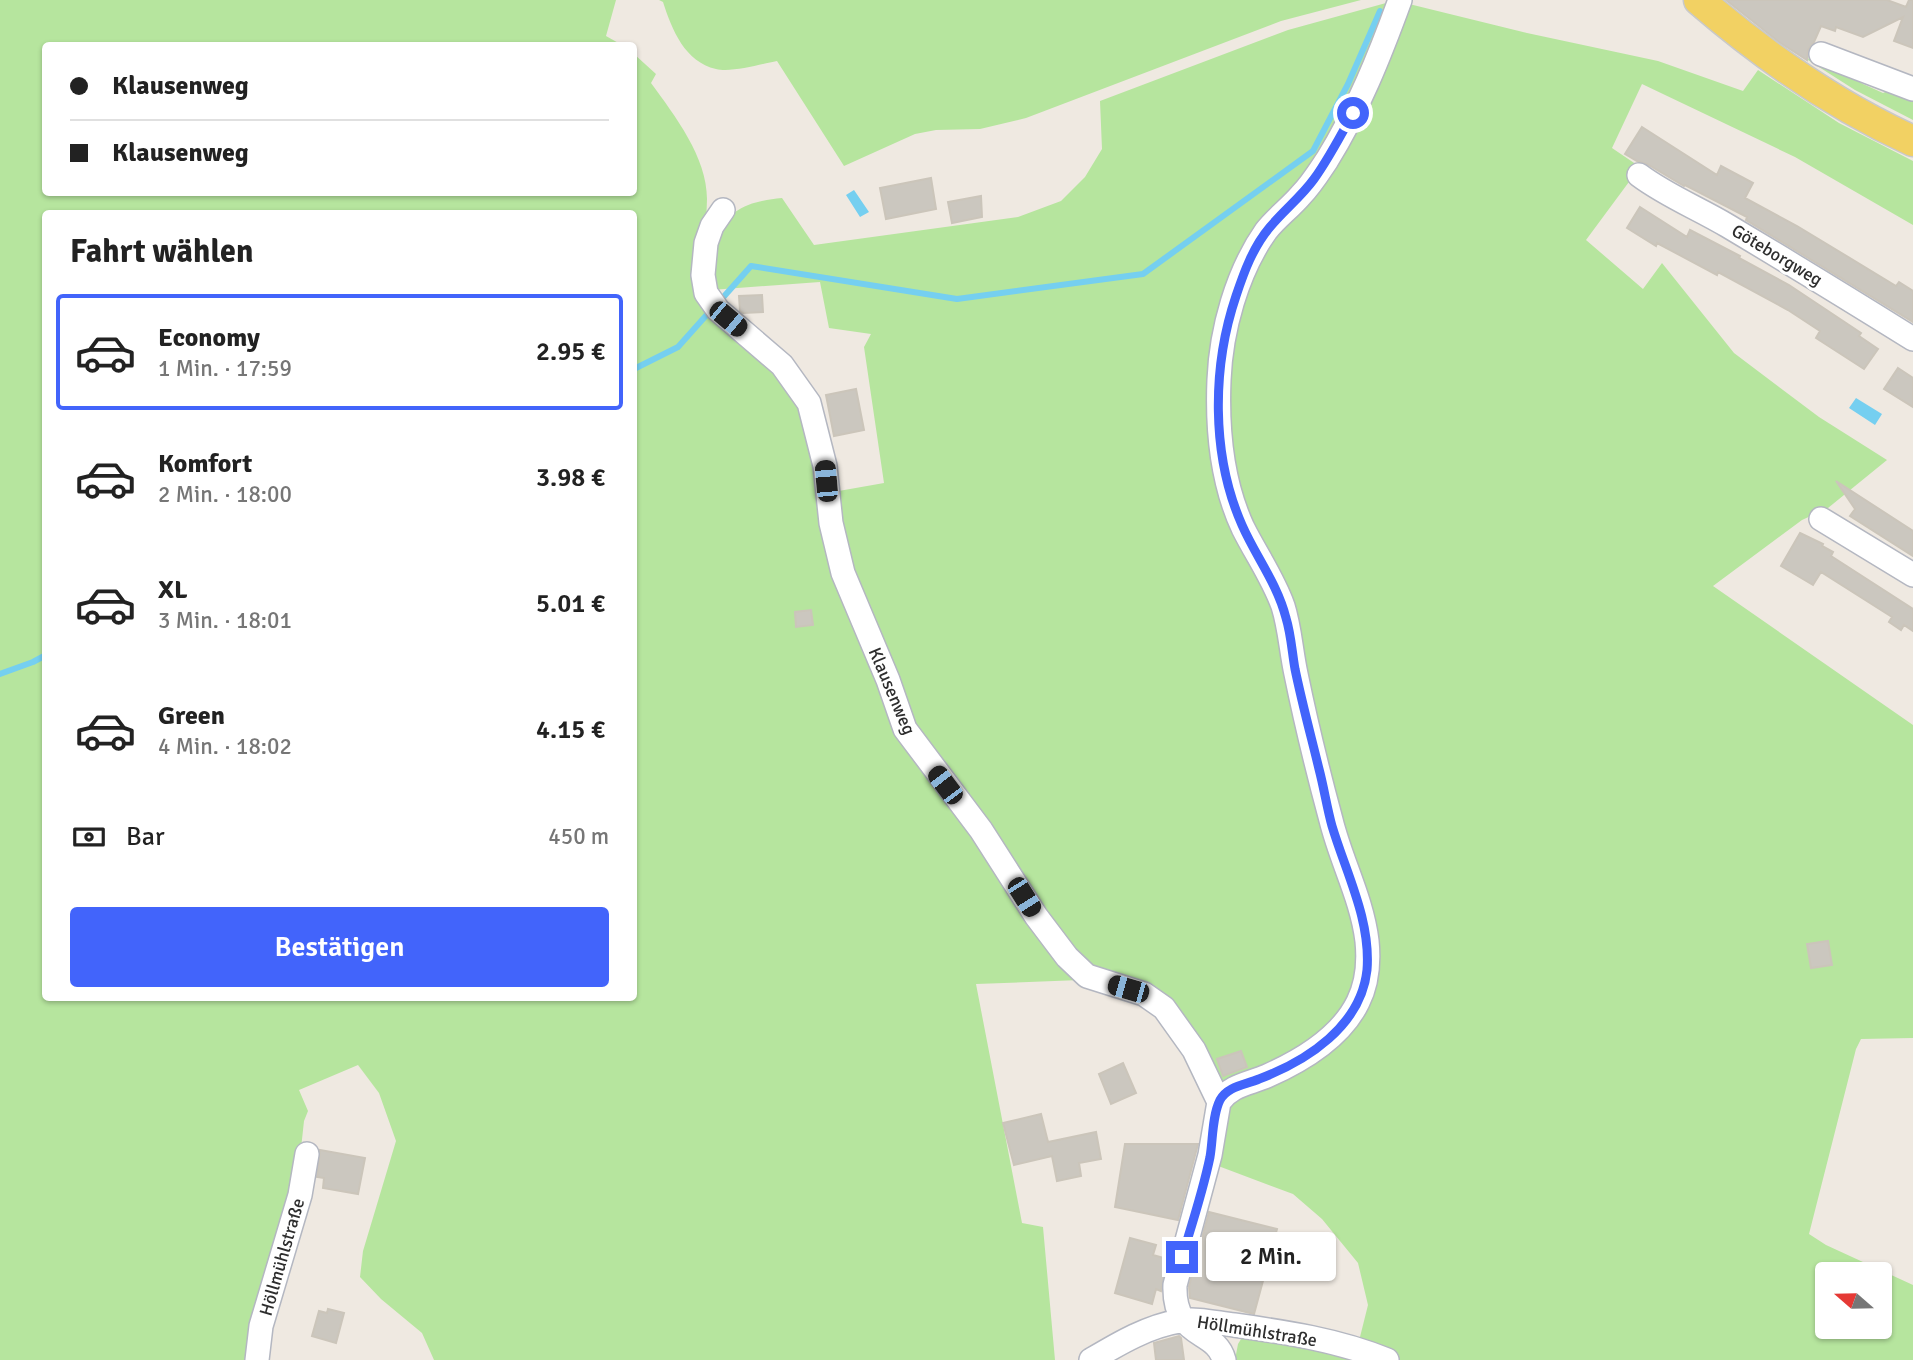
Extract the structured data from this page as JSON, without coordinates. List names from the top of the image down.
{
  "streets": {
    "street": ["Göteborgweg", "Klausenweg", "Höllmühlstraße"]
  },
  "north": "left",
  "page": {
    "banner": ["Klausenweg", "Klausenweg"],
    "heading": "Fahrt wählen",
    "list": [
      {
        "name": "Economy",
        "note": "1 Min. · 17:59",
        "value": "2.95 €"
      },
      {
        "name": "Komfort",
        "note": "2 Min. · 18:00",
        "value": "3.98 €"
      },
      {
        "name": "XL",
        "note": "3 Min. · 18:01",
        "value": "5.01 €"
      },
      {
        "name": "Green",
        "note": "4 Min. · 18:02",
        "value": "4.15 €"
      }
    ],
    "pay": ["Bar", "450 m"],
    "buttons": "Bestätigen",
    "bubble": "2 Min."
  }
}
